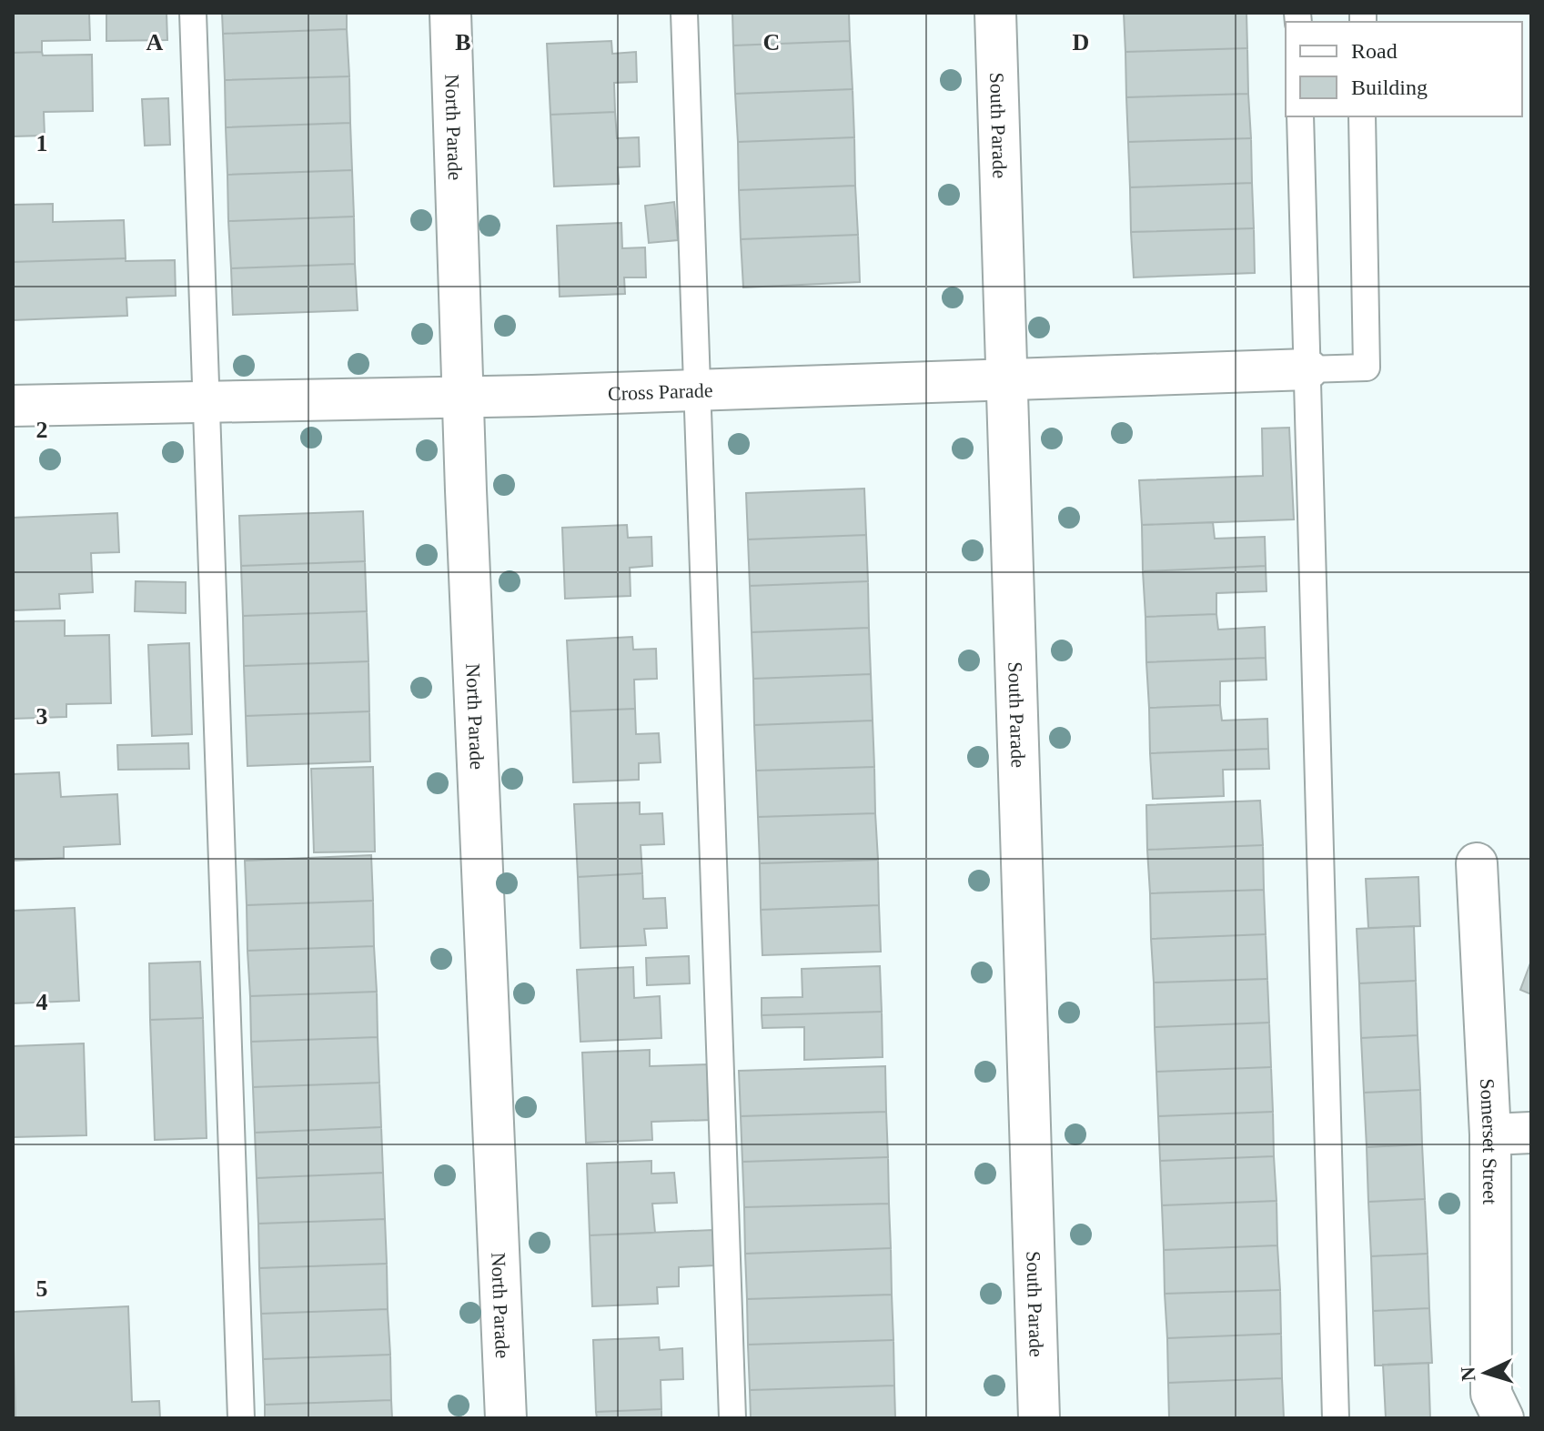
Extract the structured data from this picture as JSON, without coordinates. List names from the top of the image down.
{
  "streets": {
    "street": [
      "North Parade",
      "South Parade",
      "Cross Parade",
      "Somerset Street"
    ]
  },
  "crossings": [
    ["North Parade", "Cross Parade"],
    ["South Parade", "Cross Parade"]
  ],
  "legend": ["Road", "Building"],
  "north": "left",
  "grid": {
    "columns": [
      "A",
      "B",
      "C",
      "D"
    ],
    "rows": [
      "1",
      "2",
      "3",
      "4",
      "5"
    ]
  }
}
